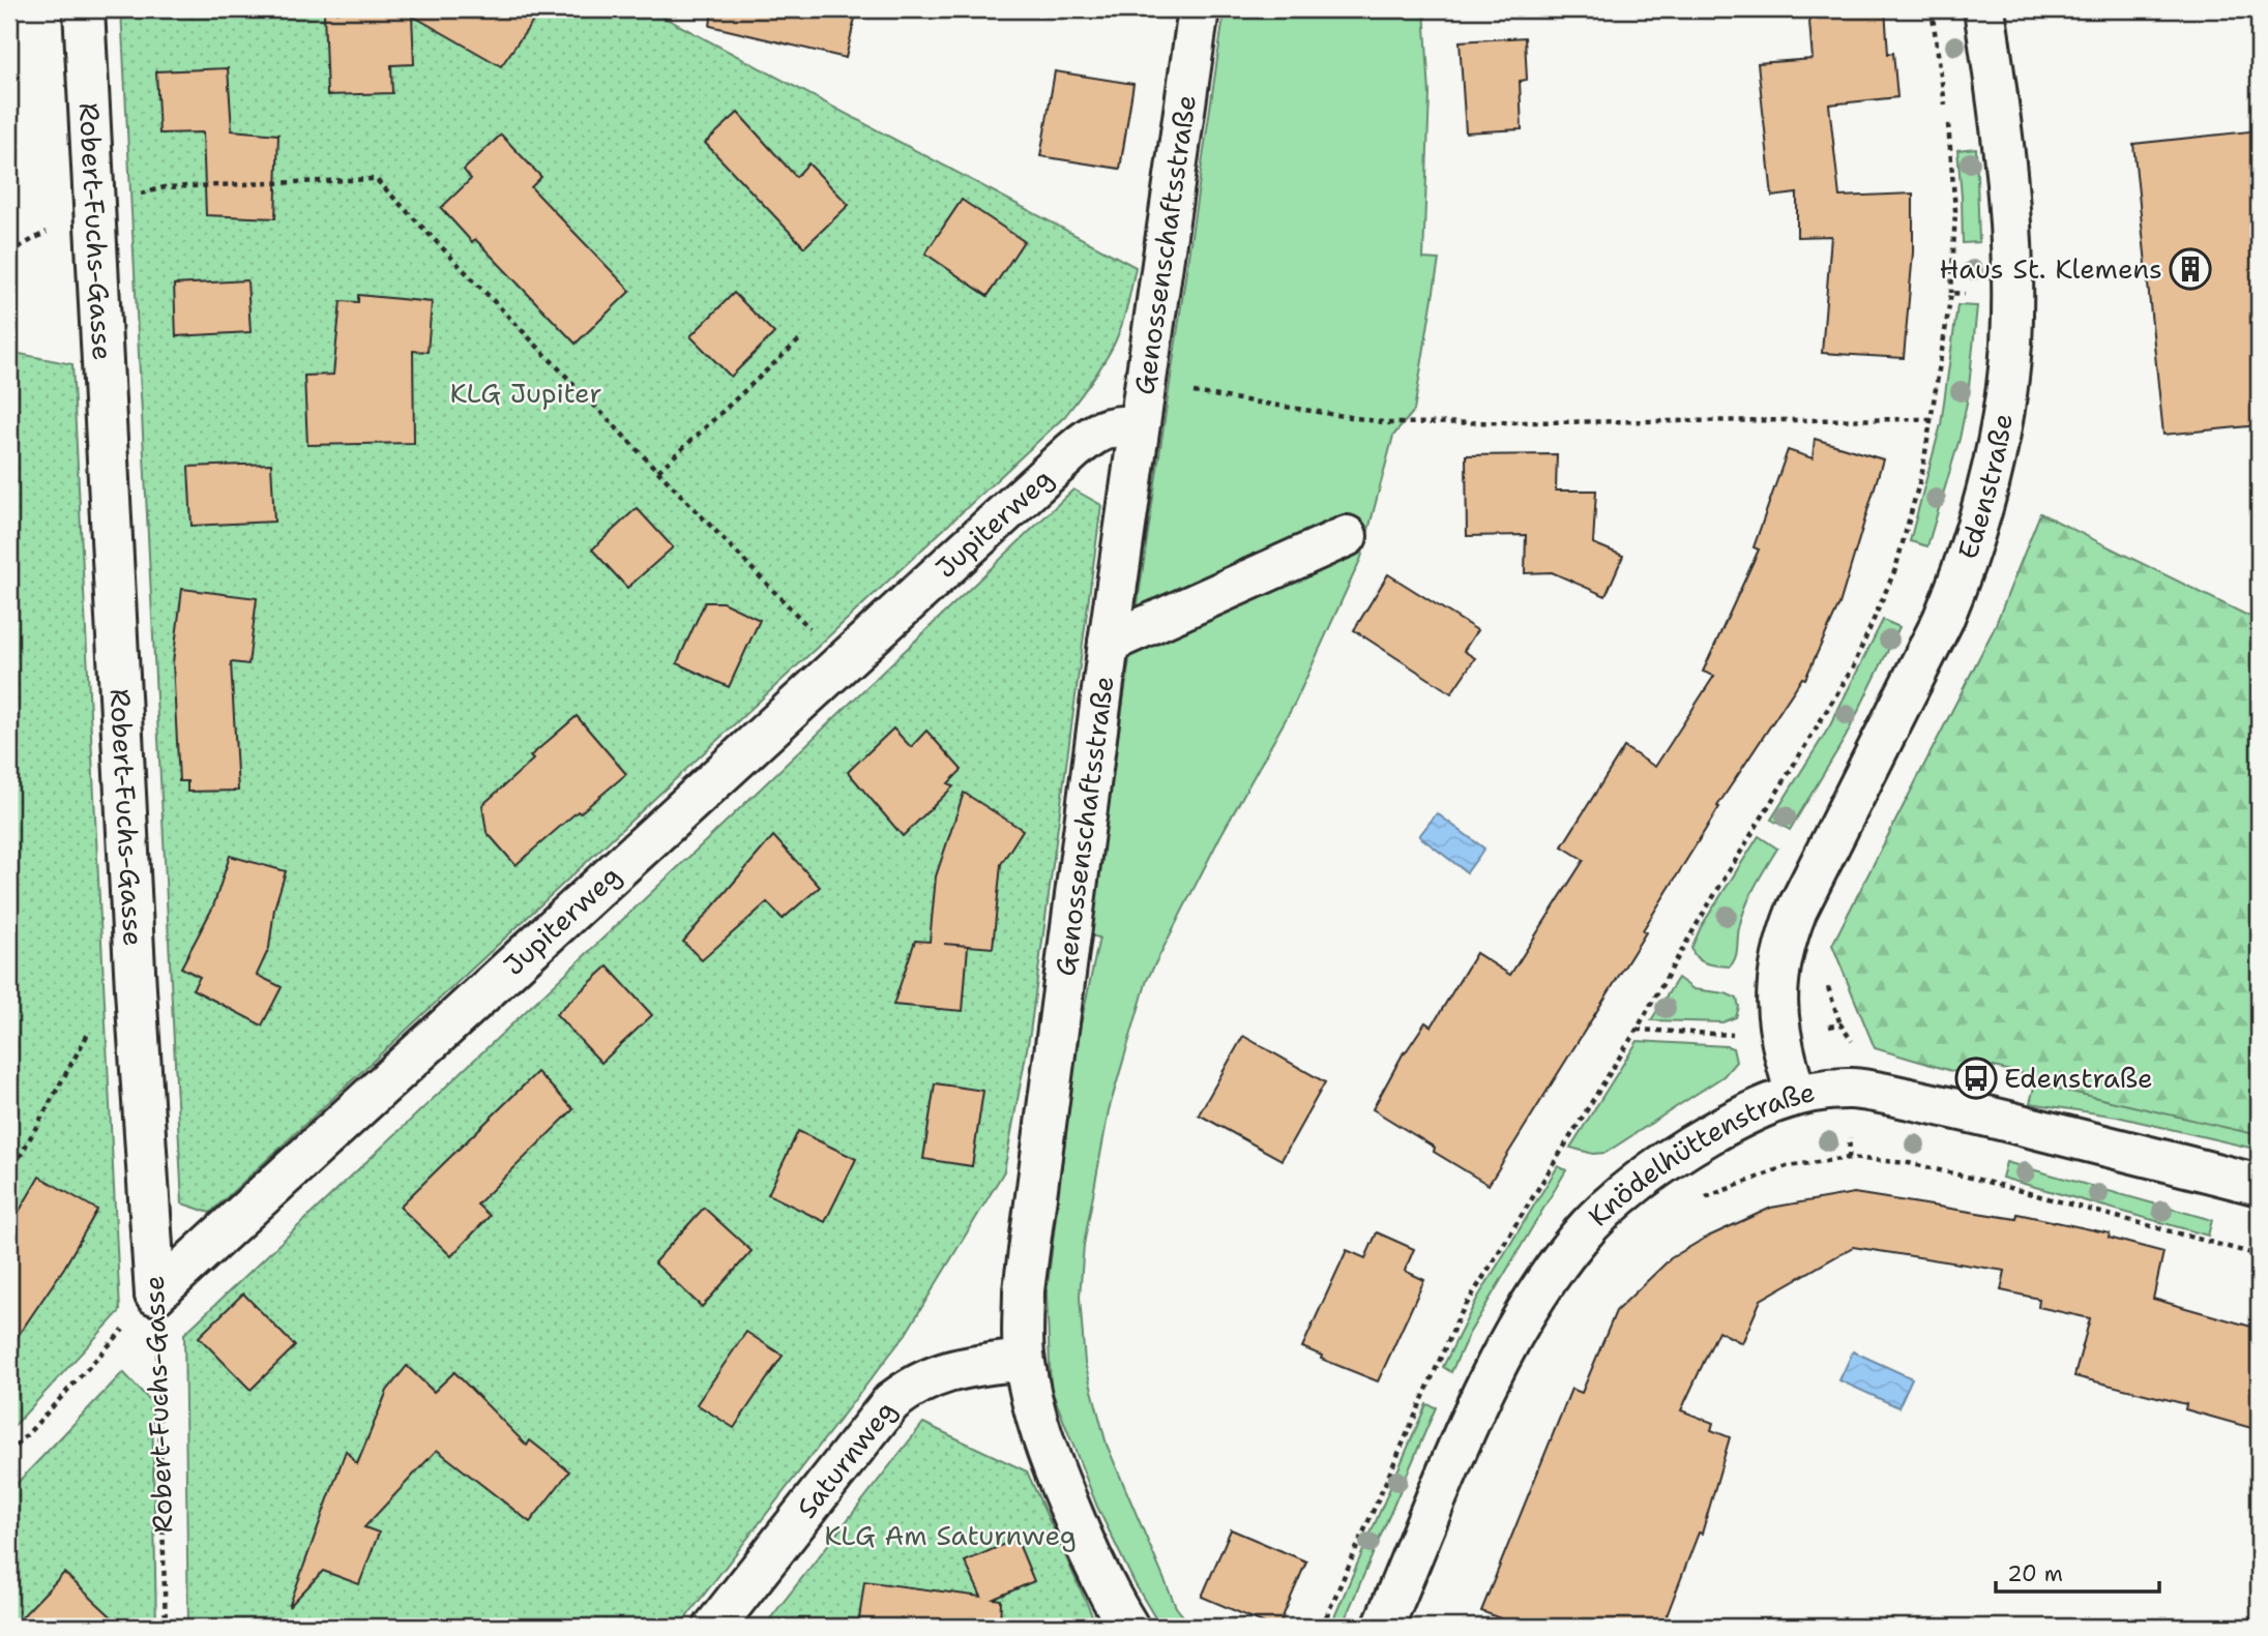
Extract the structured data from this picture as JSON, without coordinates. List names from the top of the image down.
{
  "streets": {
    "street": [
      "Robert-Fuchs-Gasse",
      "Genossenschaftsstraße",
      "Edenstraße",
      "Jupiterweg",
      "Knödelhüttenstraße",
      "Saturnweg"
    ]
  },
  "crossings": [
    ["Robert-Fuchs-Gasse", "Jupiterweg"],
    ["Genossenschaftsstraße", "Jupiterweg"],
    ["Genossenschaftsstraße", "Saturnweg"],
    ["Edenstraße", "Knödelhüttenstraße"]
  ],
  "parks": ["KLG Jupiter", "KLG Am Saturnweg"],
  "places": {
    "building": ["Haus St. Klemens"],
    "bus stop": ["Edenstraße"]
  },
  "scale_bar": "20 m"
}
